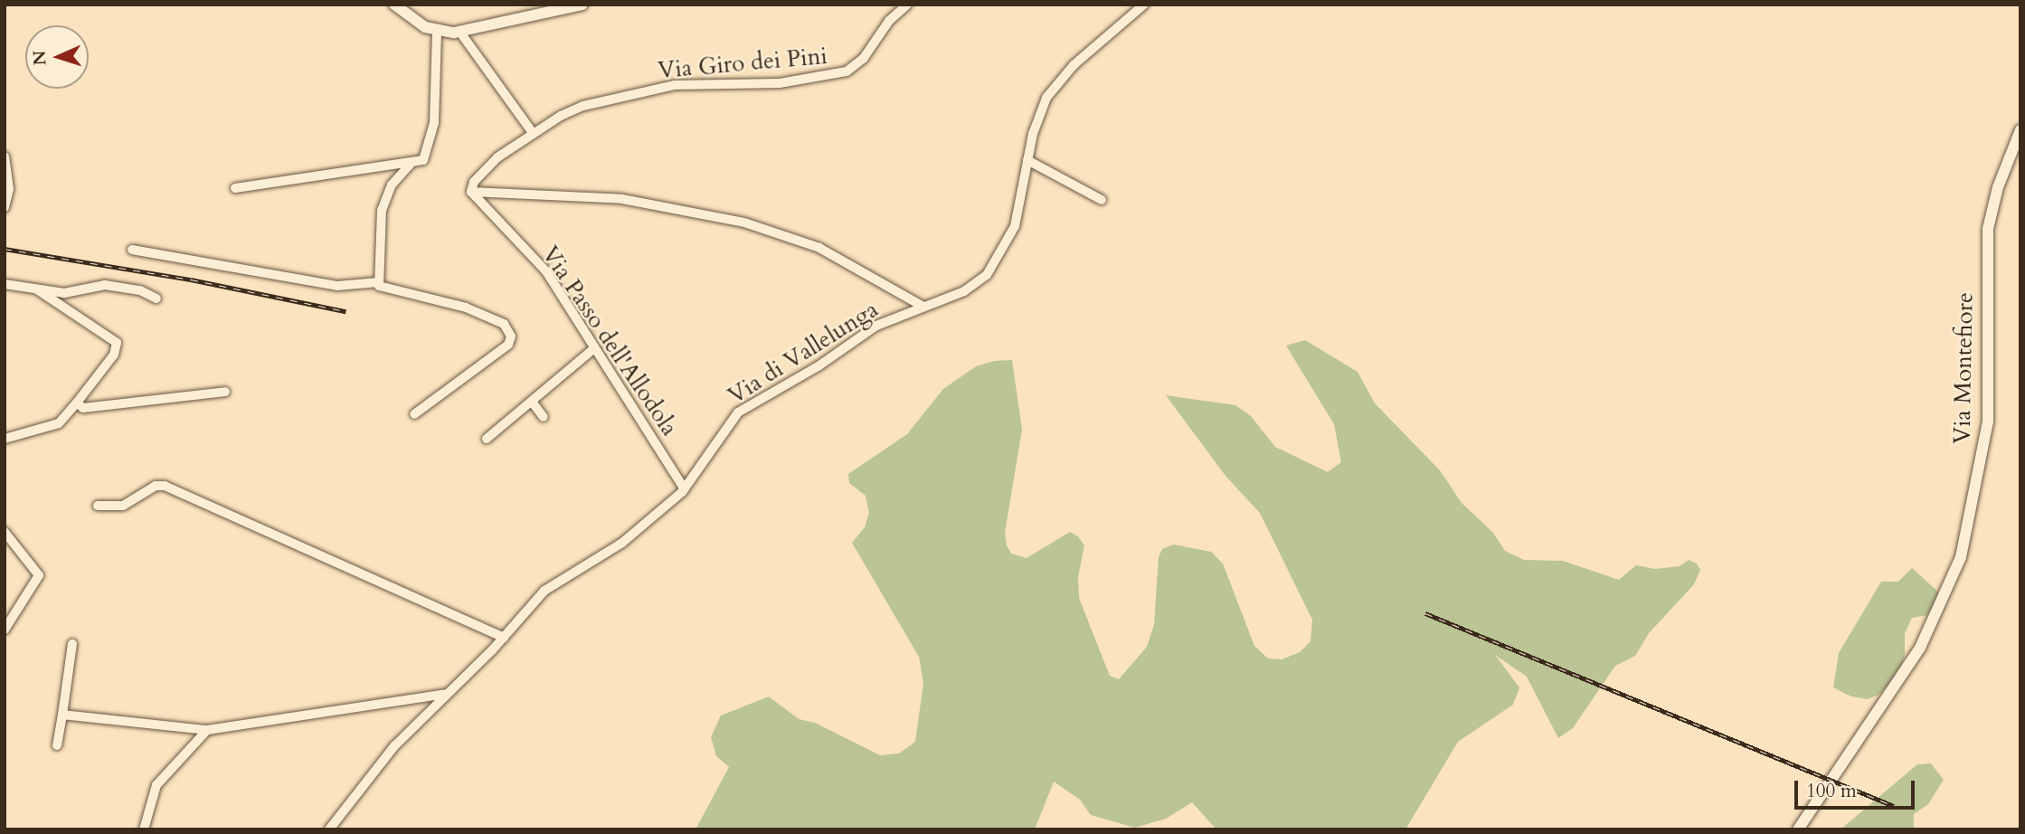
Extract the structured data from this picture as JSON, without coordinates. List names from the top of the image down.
{
  "streets": {
    "main road": ["Via Montefiore"],
    "street": ["Via Giro dei Pini", "Via Passo dell'Allodola", "Via di Vallelunga"]
  },
  "crossings": [
    ["Via Giro dei Pini", "Via Passo dell'Allodola"],
    ["Via Passo dell'Allodola", "Via di Vallelunga"]
  ],
  "scale_bar": "100 m",
  "north": "left"
}
